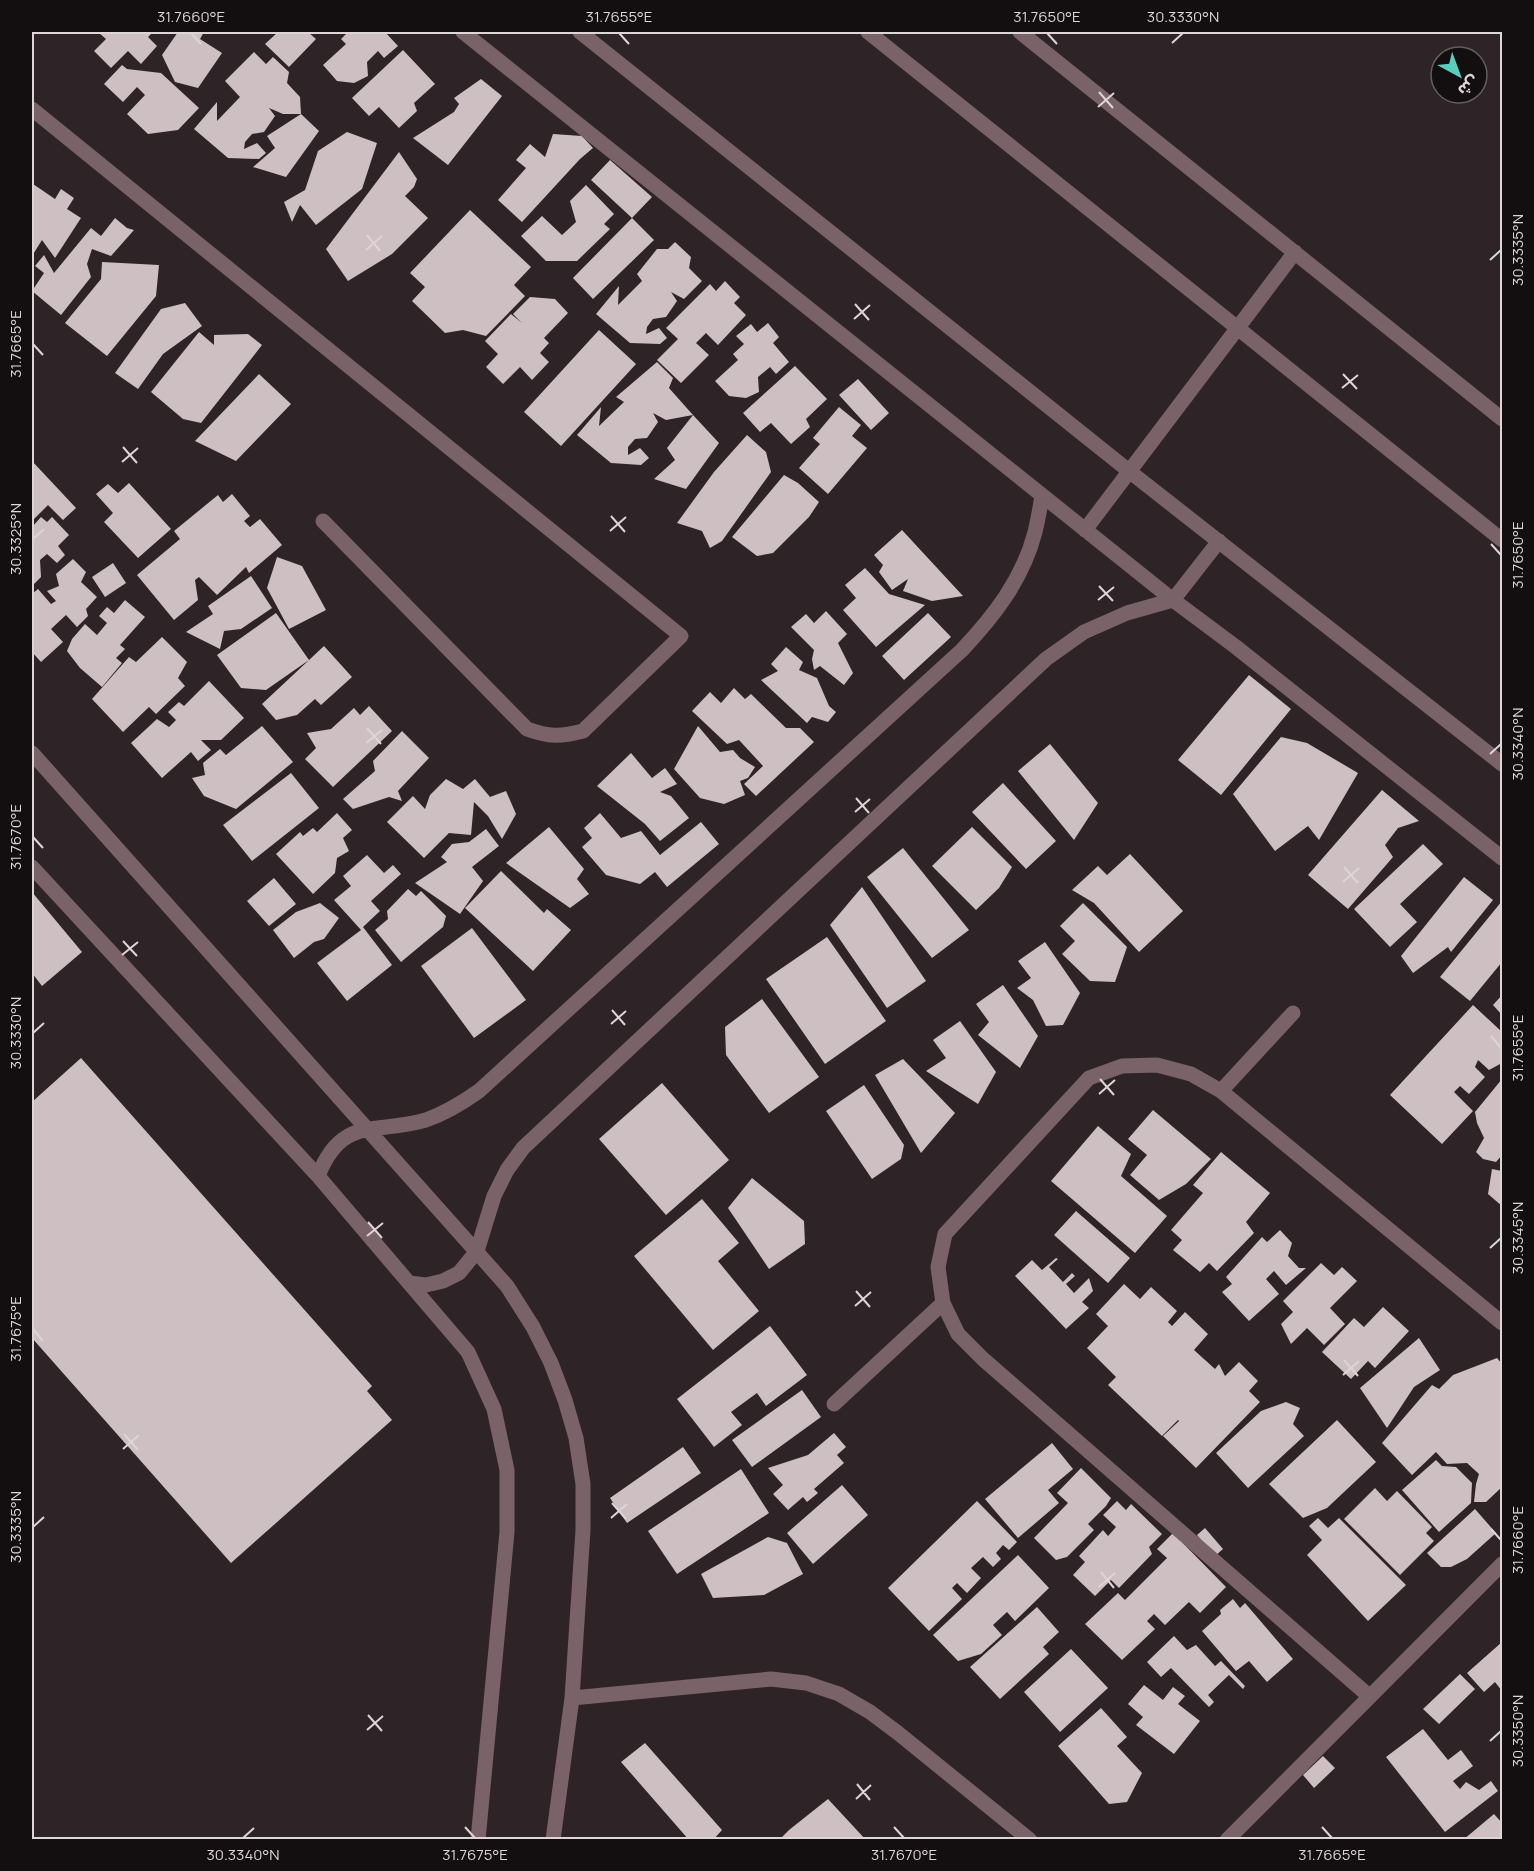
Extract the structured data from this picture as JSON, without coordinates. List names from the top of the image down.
{
  "north": "bottom right",
  "coordinates": [
    "31.7660°E",
    "31.7655°E",
    "31.7650°E",
    "30.3330°N",
    "30.3335°N",
    "31.7665°E",
    "30.3325°N",
    "30.3340°N",
    "31.7670°E",
    "30.3345°N",
    "31.7675°E",
    "30.3350°N"
  ]
}
